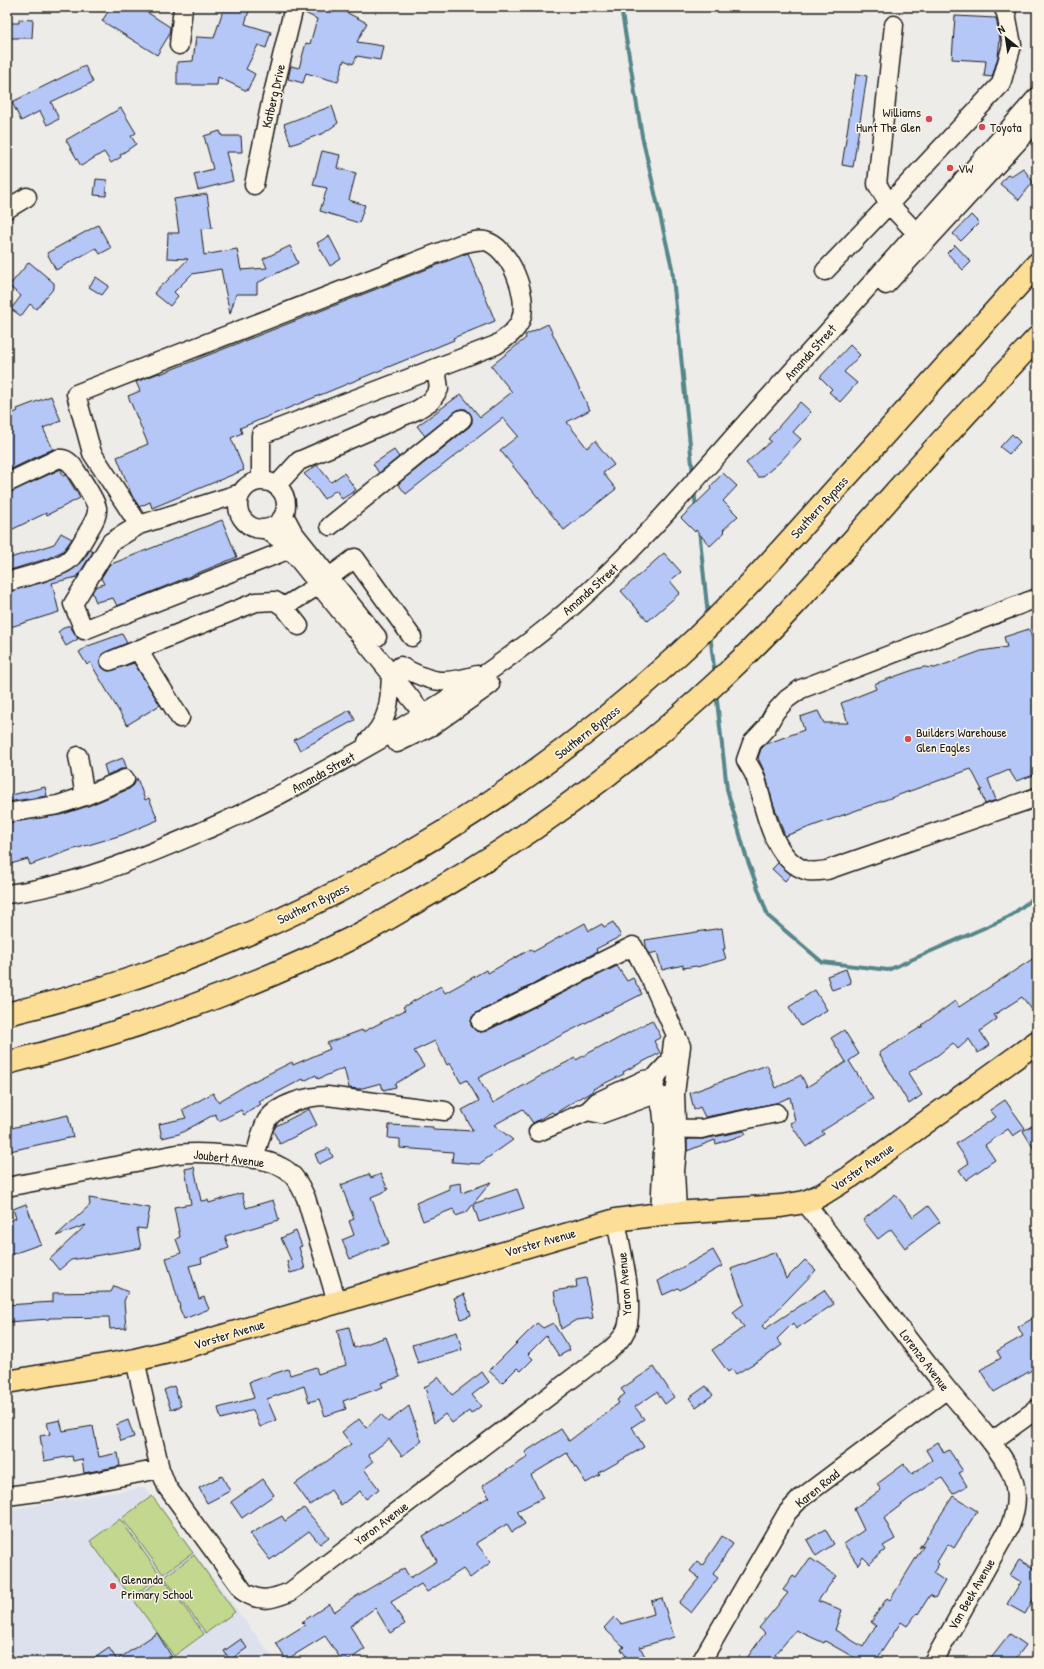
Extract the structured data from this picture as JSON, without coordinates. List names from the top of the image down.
{
  "streets": {
    "main road": ["Southern Bypass", "Vorster Avenue"],
    "street": [
      "Katberg Drive",
      "Amanda Street",
      "Joubert Avenue",
      "Yaron Avenue",
      "Lorenzo Avenue",
      "Karen Road",
      "Van Beek Avenue"
    ]
  },
  "crossings": [
    ["Joubert Avenue", "Vorster Avenue"],
    ["Vorster Avenue", "Yaron Avenue"],
    ["Vorster Avenue", "Lorenzo Avenue"],
    ["Lorenzo Avenue", "Karen Road"],
    ["Lorenzo Avenue", "Van Beek Avenue"]
  ],
  "places": [
    "Williams Hunt The Glen",
    "Toyota",
    "VW",
    "Builders Warehouse Glen Eagles",
    "Glenanda Primary School"
  ],
  "north": "top left"
}
